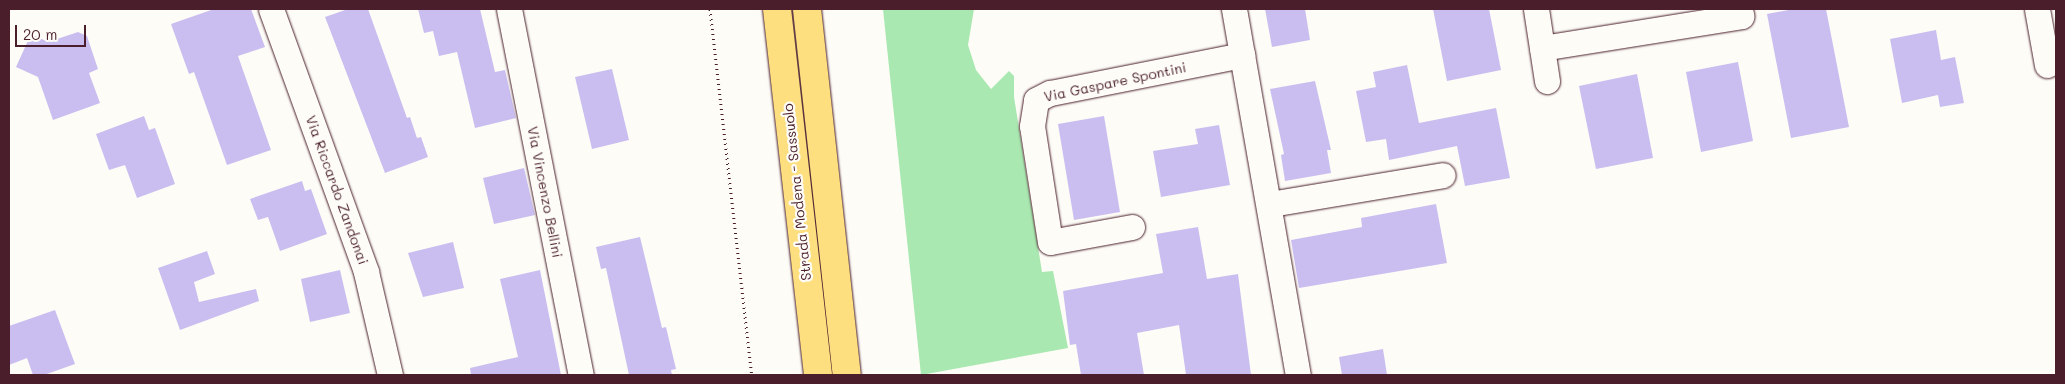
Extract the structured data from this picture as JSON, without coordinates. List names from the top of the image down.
{
  "streets": {
    "highway": ["Strada Modena - Sassuolo"],
    "street": ["Via Gaspare Spontini", "Via Riccardo Zandonai", "Via Vincenzo Bellini"]
  },
  "scale_bar": "20 m"
}
